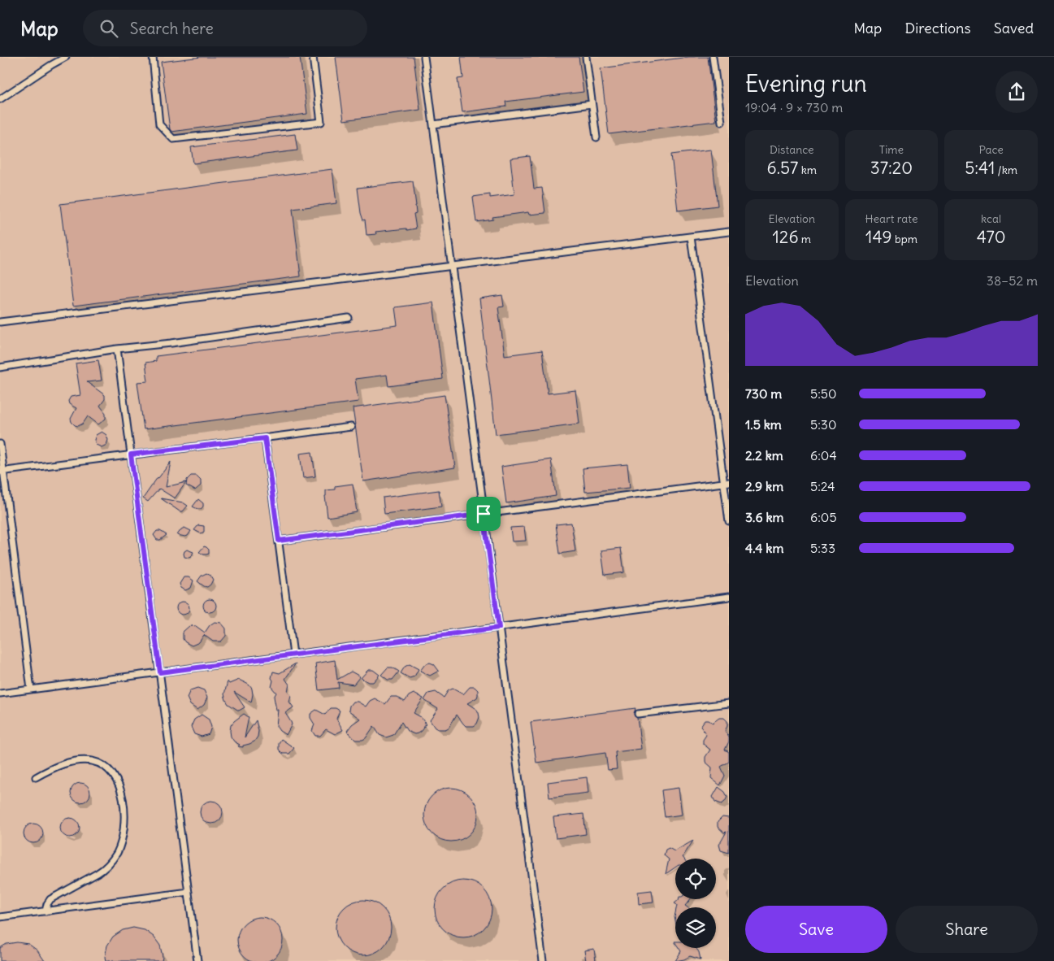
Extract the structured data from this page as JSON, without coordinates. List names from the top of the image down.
{
  "page": {
    "header": "Map",
    "search": "Search here",
    "nav": ["Map", "Directions", "Saved"],
    "heading": ["Evening run", "19:04 · 9 × 730 m"],
    "stats": [
      ["Distance", "6.57 km"],
      ["Time", "37:20"],
      ["Pace", "5:41 /km"],
      ["Elevation", "126 m"],
      ["Heart rate", "149 bpm"],
      ["kcal", "470"]
    ],
    "chart": ["Elevation", "38–52 m"],
    "list": [
      {
        "name": "730 m",
        "note": "5:50"
      },
      {
        "name": "1.5 km",
        "note": "5:30"
      },
      {
        "name": "2.2 km",
        "note": "6:04"
      },
      {
        "name": "2.9 km",
        "note": "5:24"
      },
      {
        "name": "3.6 km",
        "note": "6:05"
      },
      {
        "name": "4.4 km",
        "note": "5:33"
      }
    ],
    "buttons": ["Save", "Share"]
  }
}
